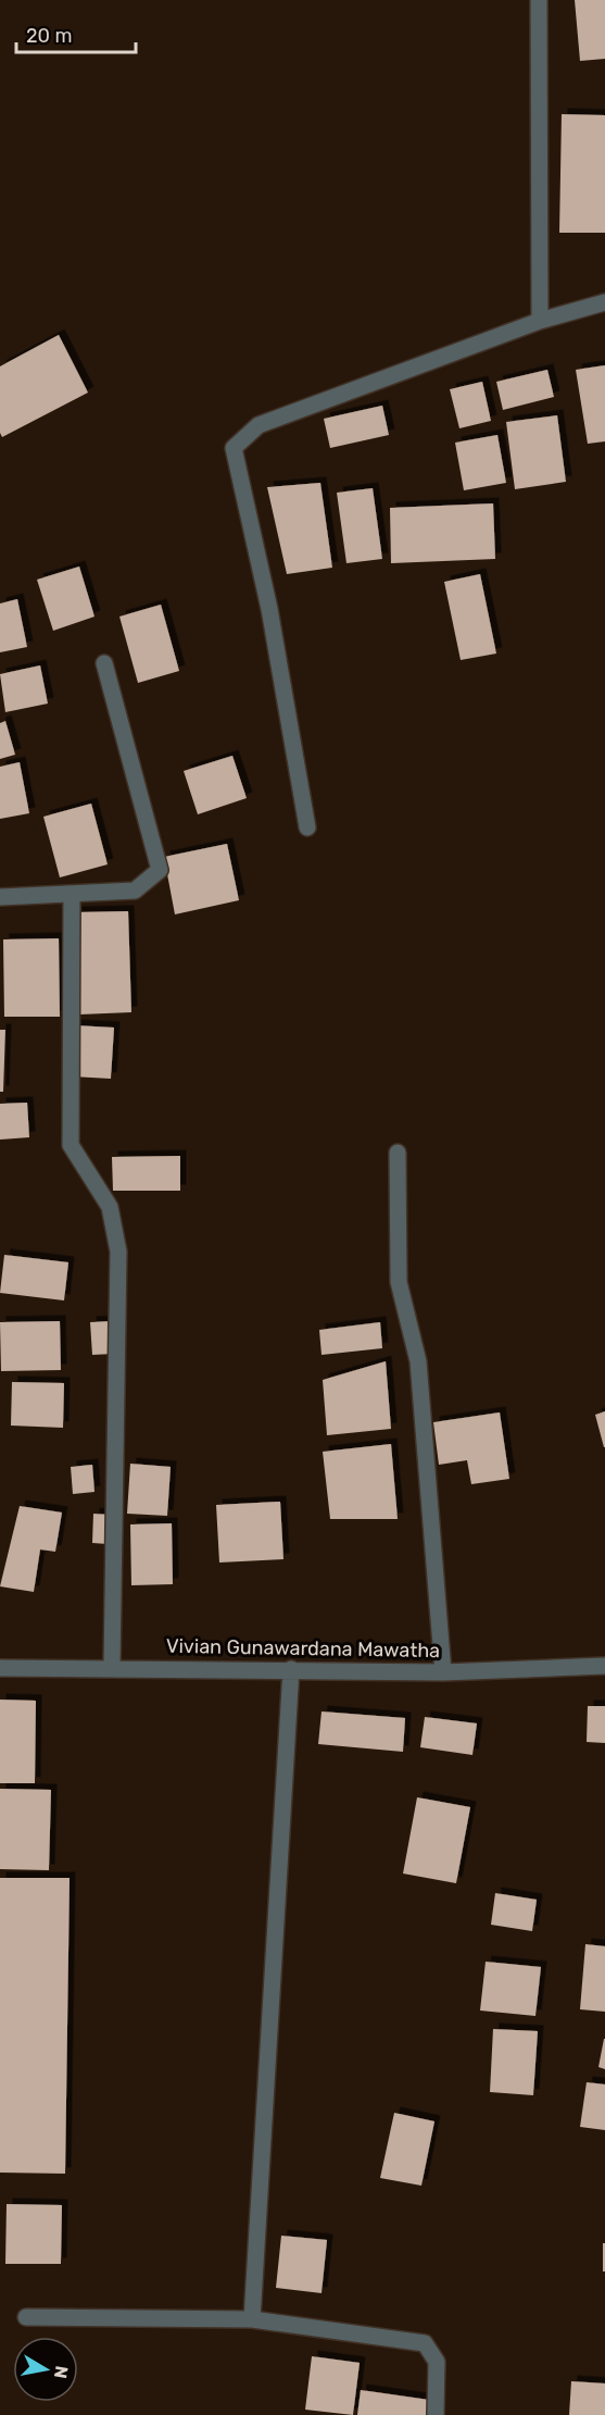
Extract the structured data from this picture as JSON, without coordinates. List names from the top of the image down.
{
  "streets": {
    "street": ["Vivian Gunawardana Mawatha"]
  },
  "scale_bar": "20 m",
  "north": "right"
}
